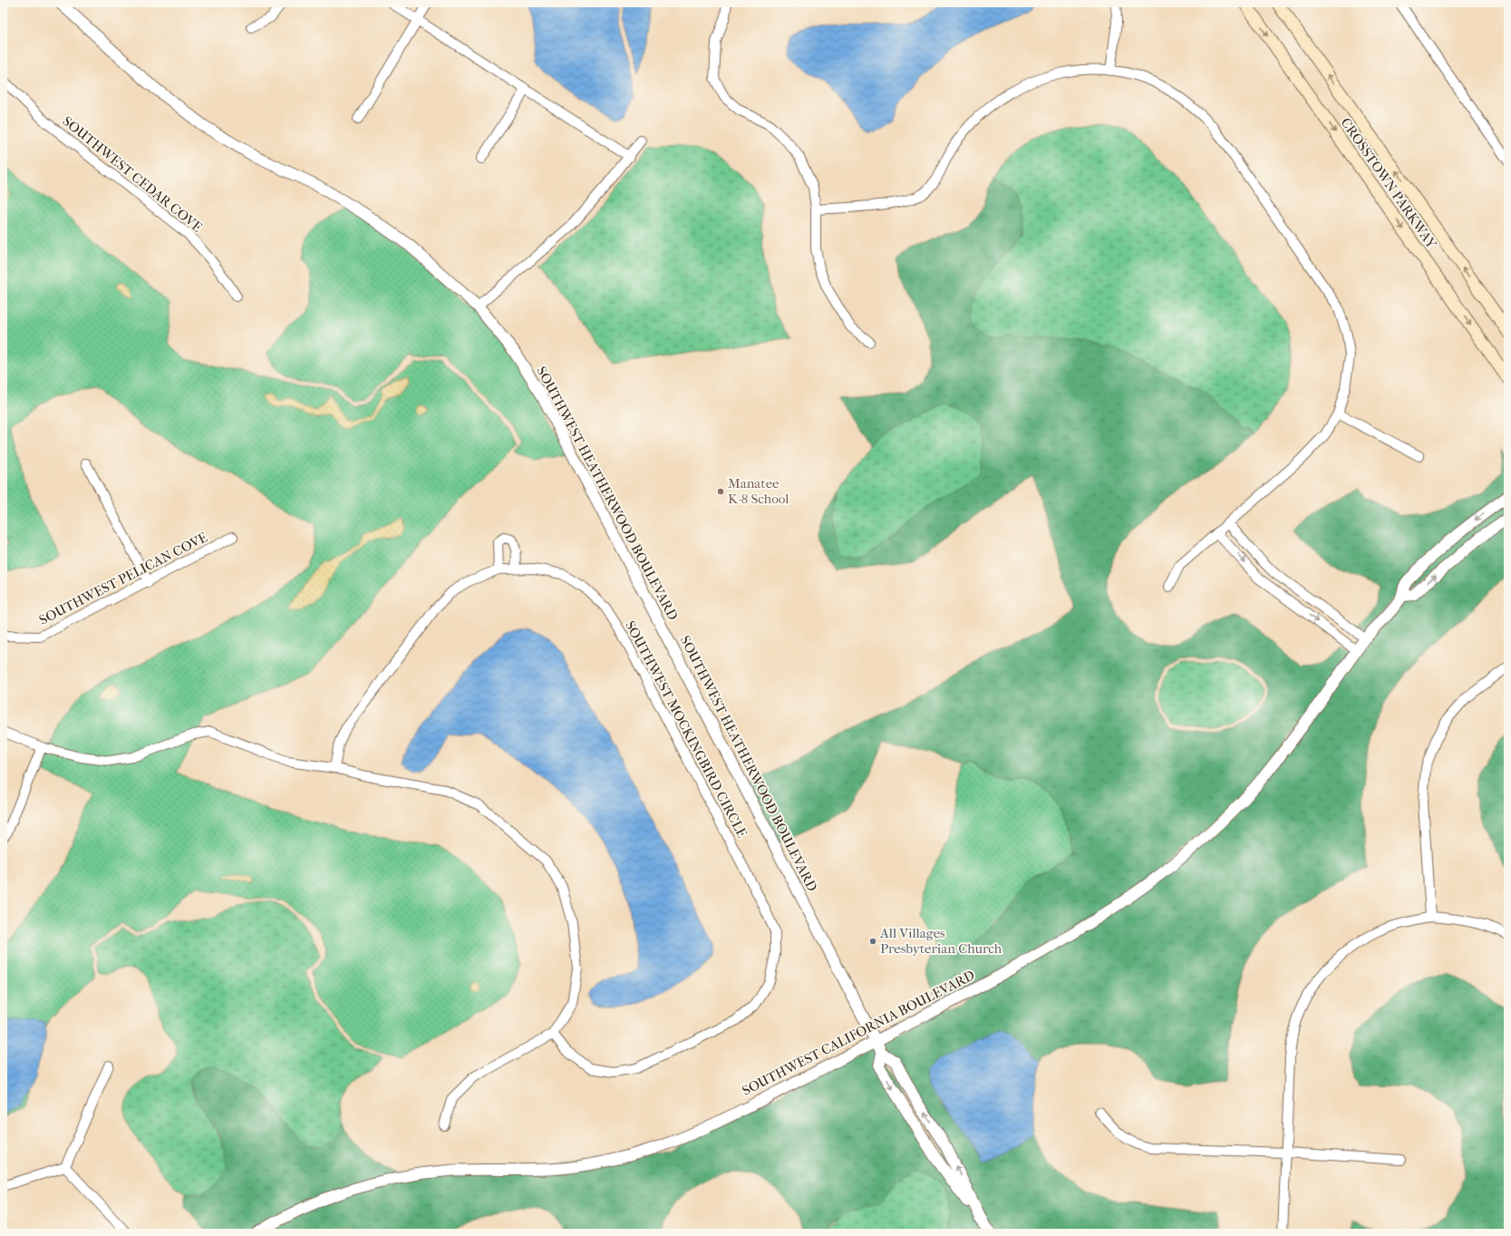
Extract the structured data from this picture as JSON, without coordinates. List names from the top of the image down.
{
  "streets": {
    "main road": ["CROSSTOWN PARKWAY"],
    "street": [
      "SOUTHWEST CEDAR COVE",
      "SOUTHWEST HEATHERWOOD BOULEVARD",
      "SOUTHWEST PELICAN COVE",
      "SOUTHWEST MOCKINGBIRD CIRCLE",
      "SOUTHWEST CALIFORNIA BOULEVARD"
    ]
  },
  "crossings": [
    ["SOUTHWEST HEATHERWOOD BOULEVARD", "SOUTHWEST CALIFORNIA BOULEVARD"]
  ],
  "places": ["Manatee K-8 School", "All Villages Presbyterian Church"]
}
